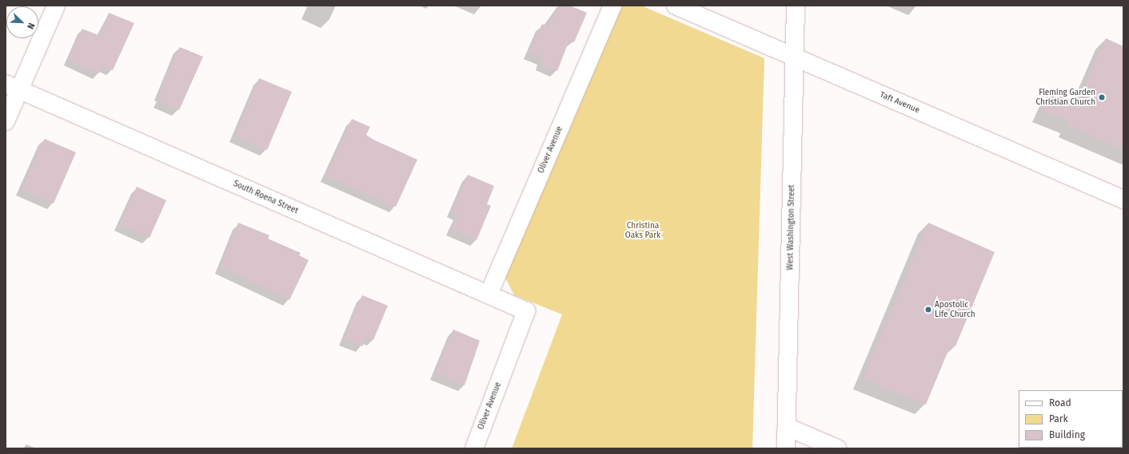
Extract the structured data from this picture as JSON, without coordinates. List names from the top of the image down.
{
  "streets": {
    "street": [
      "Taft Avenue",
      "Oliver Avenue",
      "South Roena Street",
      "West Washington Street"
    ]
  },
  "crossings": [
    ["Taft Avenue", "West Washington Street"],
    ["Oliver Avenue", "South Roena Street"]
  ],
  "parks": ["Christina Oaks Park"],
  "places": ["Fleming Garden Christian Church", "Apostolic Life Church"],
  "legend": ["Road", "Park", "Building"],
  "north": "bottom right"
}
